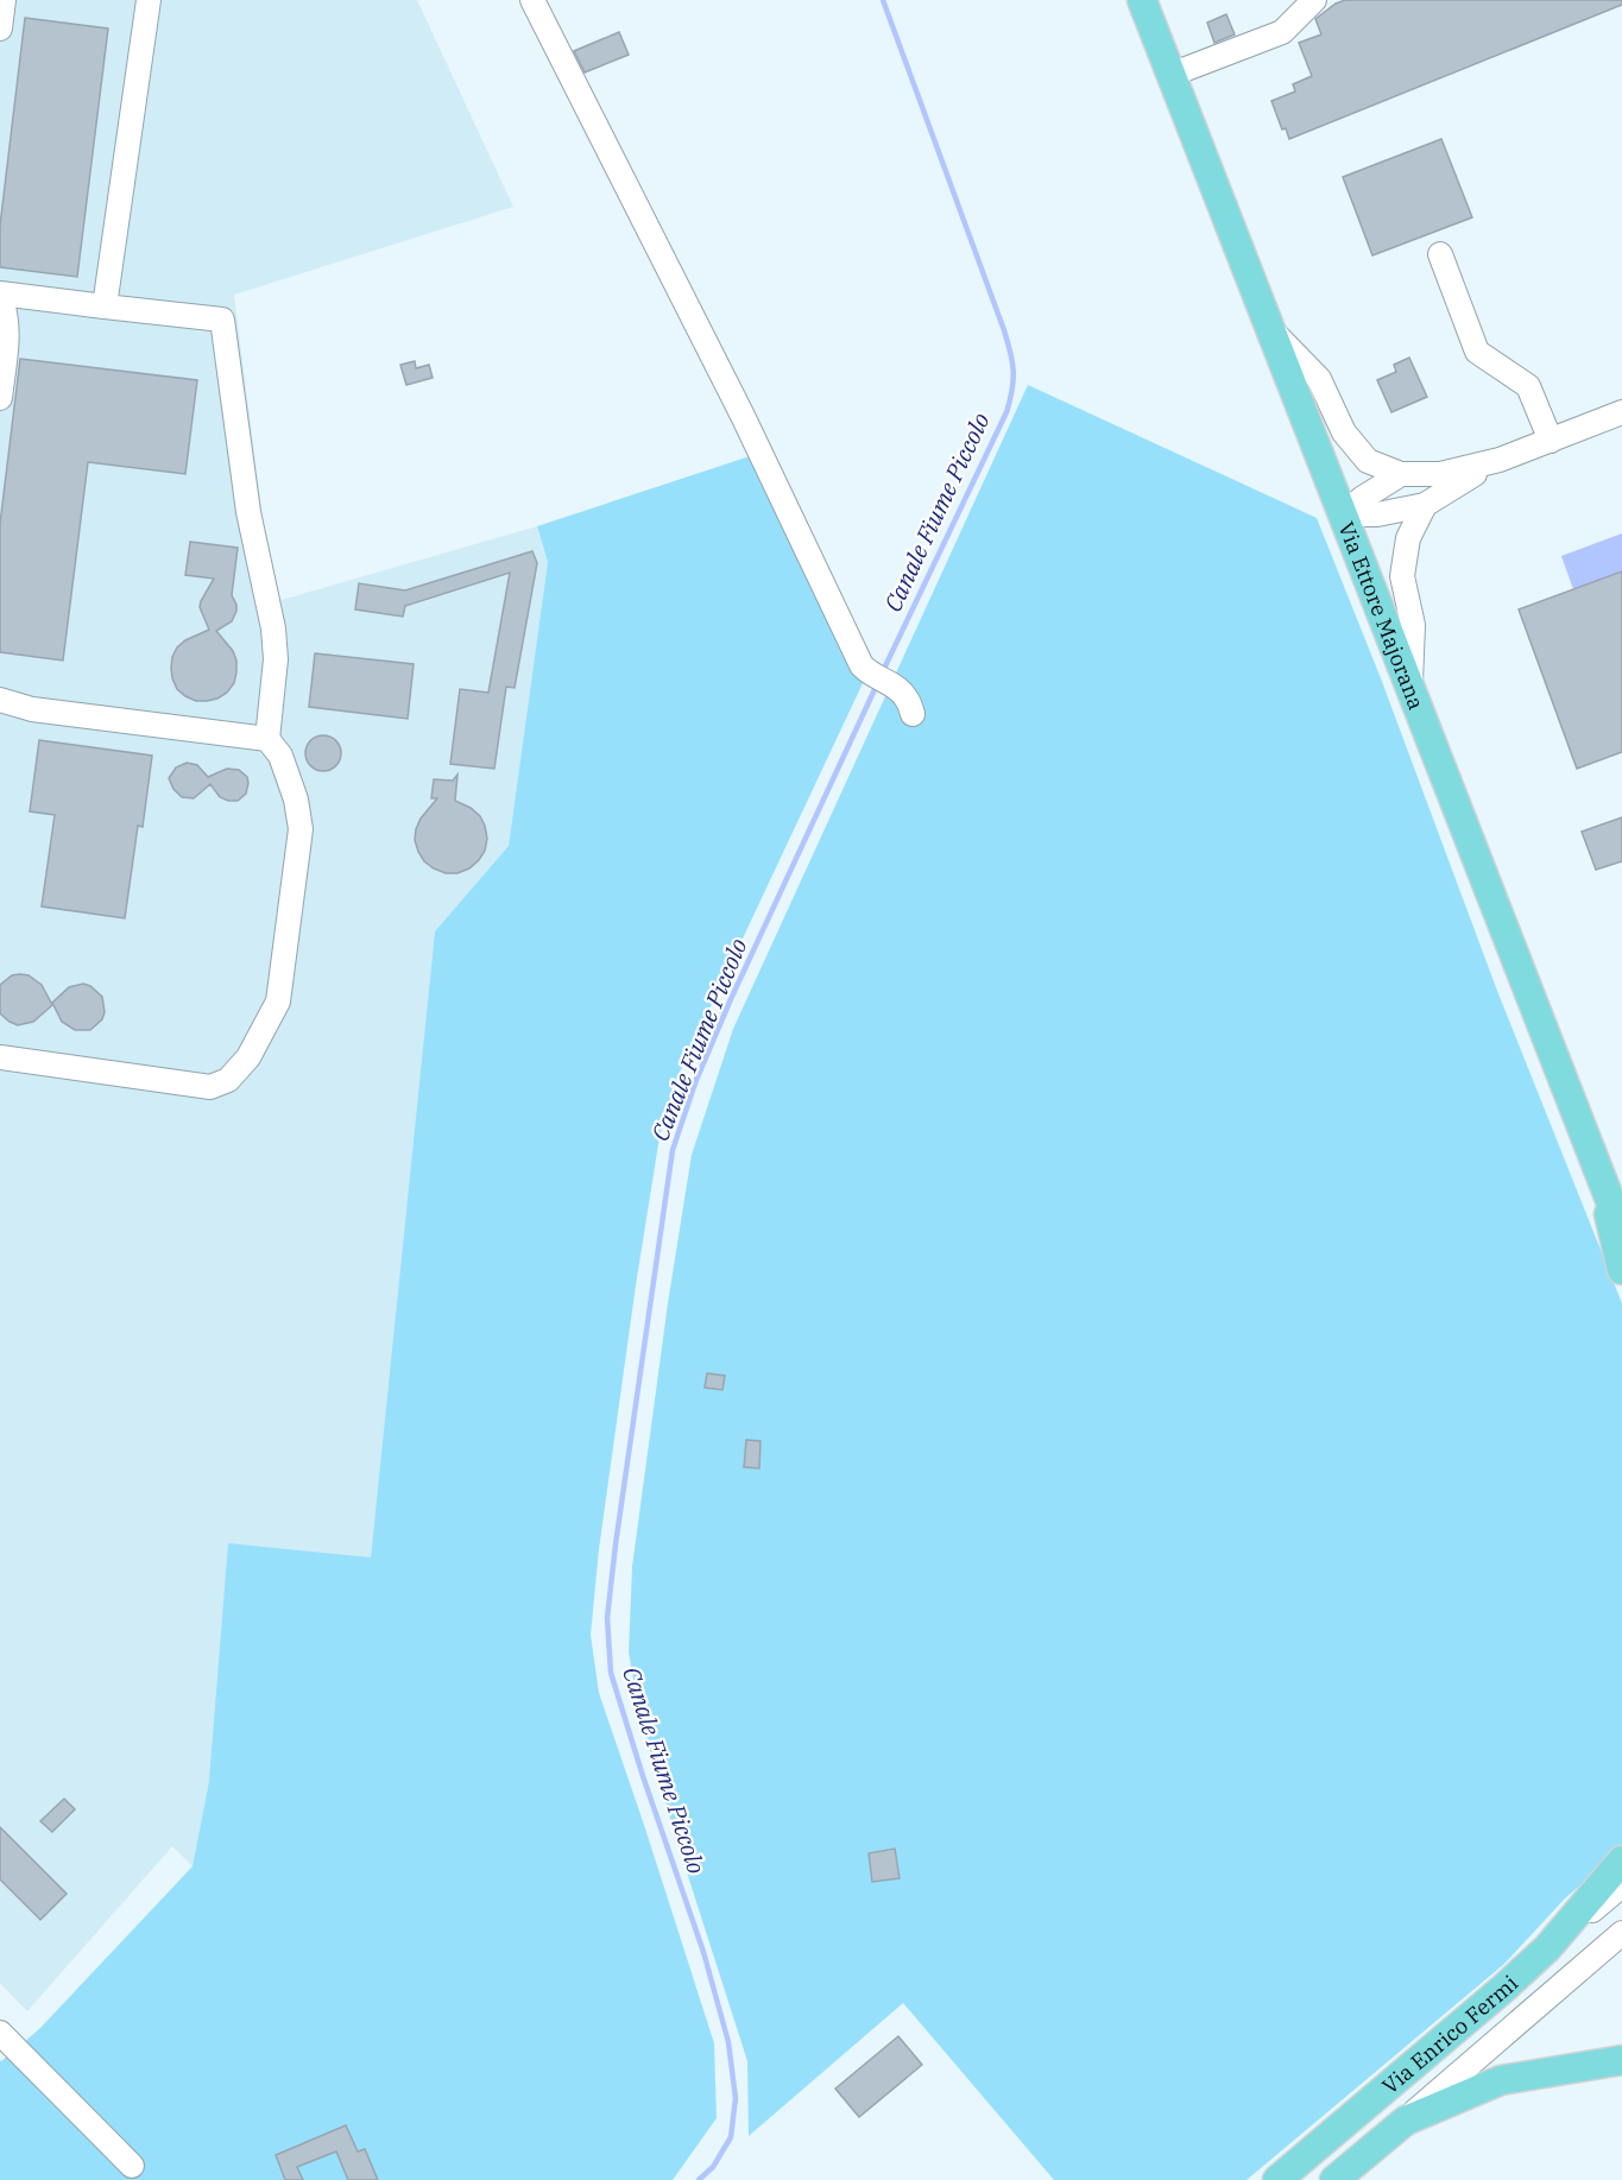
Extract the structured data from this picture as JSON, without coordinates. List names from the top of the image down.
{
  "streets": {
    "main road": ["Via Ettore Majorana", "Via Enrico Fermi"]
  },
  "water": ["Canale Fiume Piccolo"]
}
